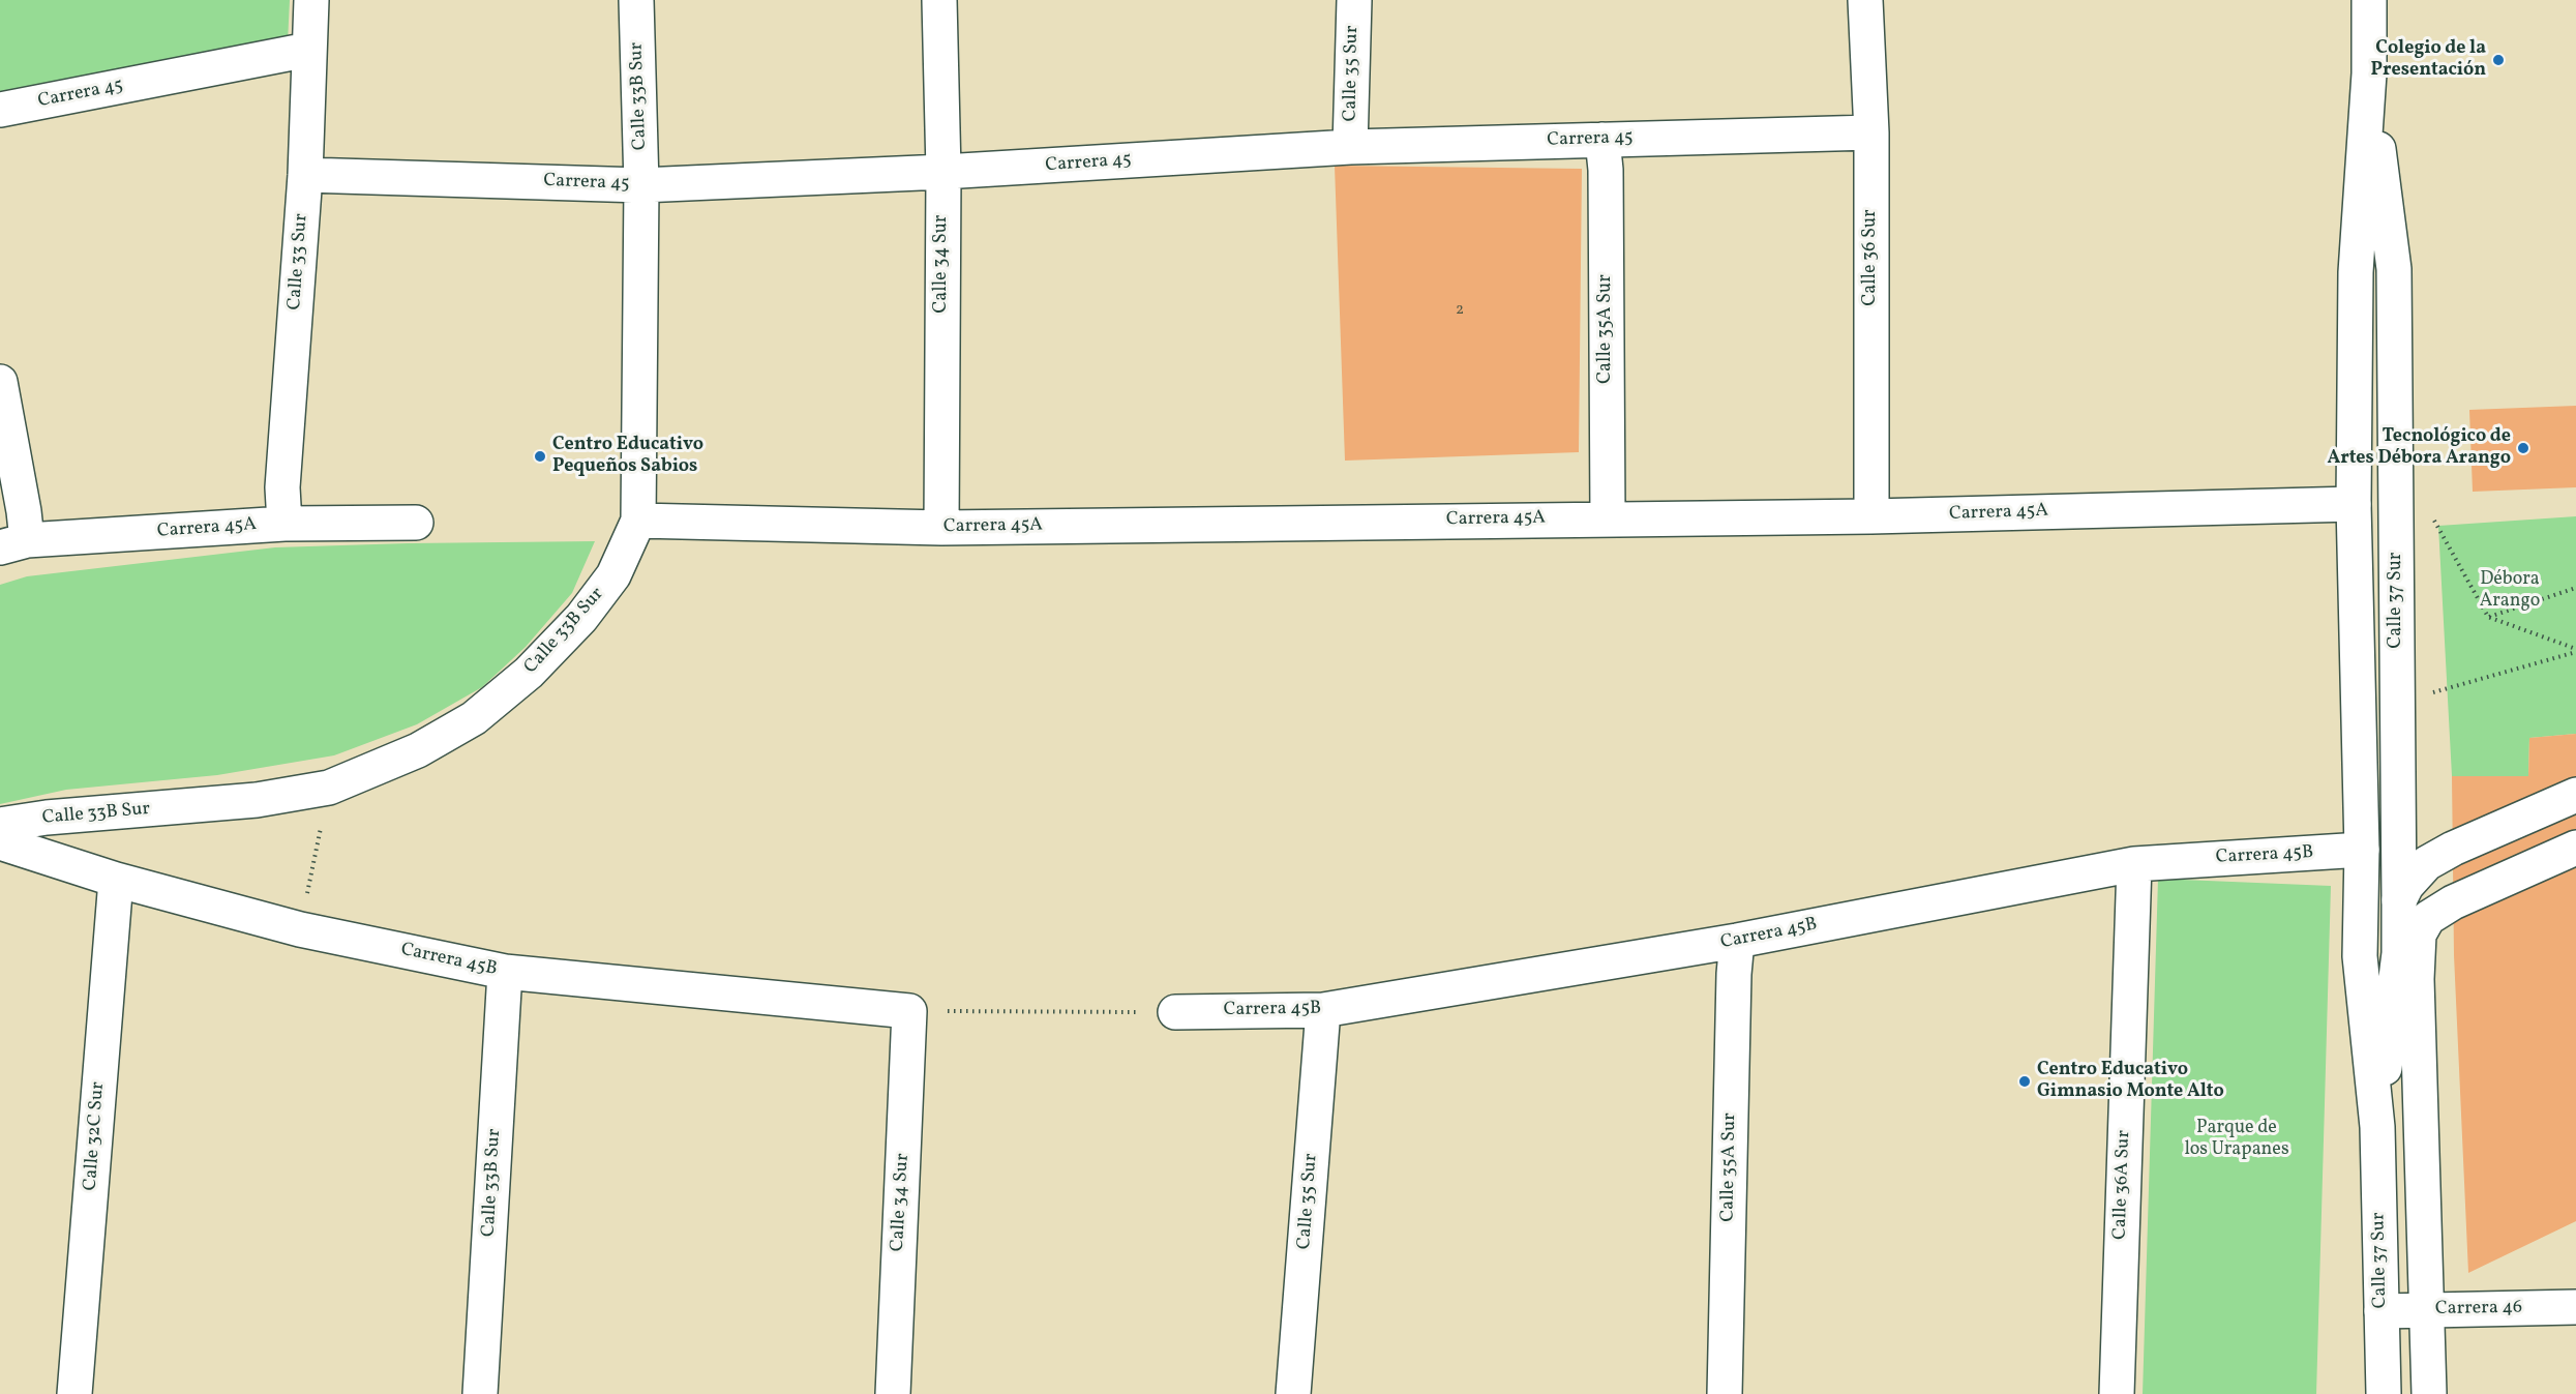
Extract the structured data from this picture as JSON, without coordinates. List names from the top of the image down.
{
  "streets": {
    "street": [
      "Calle 35 Sur",
      "Carrera 45",
      "Calle 33B Sur",
      "Calle 36 Sur",
      "Calle 33 Sur",
      "Calle 34 Sur",
      "Calle 35A Sur",
      "Carrera 45A",
      "Calle 37 Sur",
      "Carrera 45B",
      "Calle 32C Sur",
      "Calle 36A Sur",
      "Carrera 46"
    ]
  },
  "crossings": [
    ["Calle 35 Sur", "Carrera 45"],
    ["Calle 35 Sur", "Carrera 45B"],
    ["Carrera 45", "Calle 33B Sur"],
    ["Carrera 45", "Calle 36 Sur"],
    ["Carrera 45", "Calle 33 Sur"],
    ["Carrera 45", "Calle 34 Sur"],
    ["Carrera 45", "Calle 35A Sur"],
    ["Calle 33B Sur", "Carrera 45A"],
    ["Calle 33B Sur", "Carrera 45B"],
    ["Calle 36 Sur", "Carrera 45A"],
    ["Calle 33 Sur", "Carrera 45A"],
    ["Calle 34 Sur", "Carrera 45A"],
    ["Calle 34 Sur", "Carrera 45B"],
    ["Calle 35A Sur", "Carrera 45A"],
    ["Calle 35A Sur", "Carrera 45B"],
    ["Carrera 45A", "Calle 37 Sur"],
    ["Calle 37 Sur", "Carrera 45B"],
    ["Calle 37 Sur", "Carrera 46"],
    ["Carrera 45B", "Calle 32C Sur"],
    ["Carrera 45B", "Calle 36A Sur"]
  ],
  "parks": ["Débora Arango", "Parque de los Urapanes"],
  "places": [
    "Colegio de la Presentación",
    "Tecnológico de Artes Débora Arango",
    "Centro Educativo Pequeños Sabios",
    "Centro Educativo Gimnasio Monte Alto"
  ],
  "house_numbers": ["2"]
}
